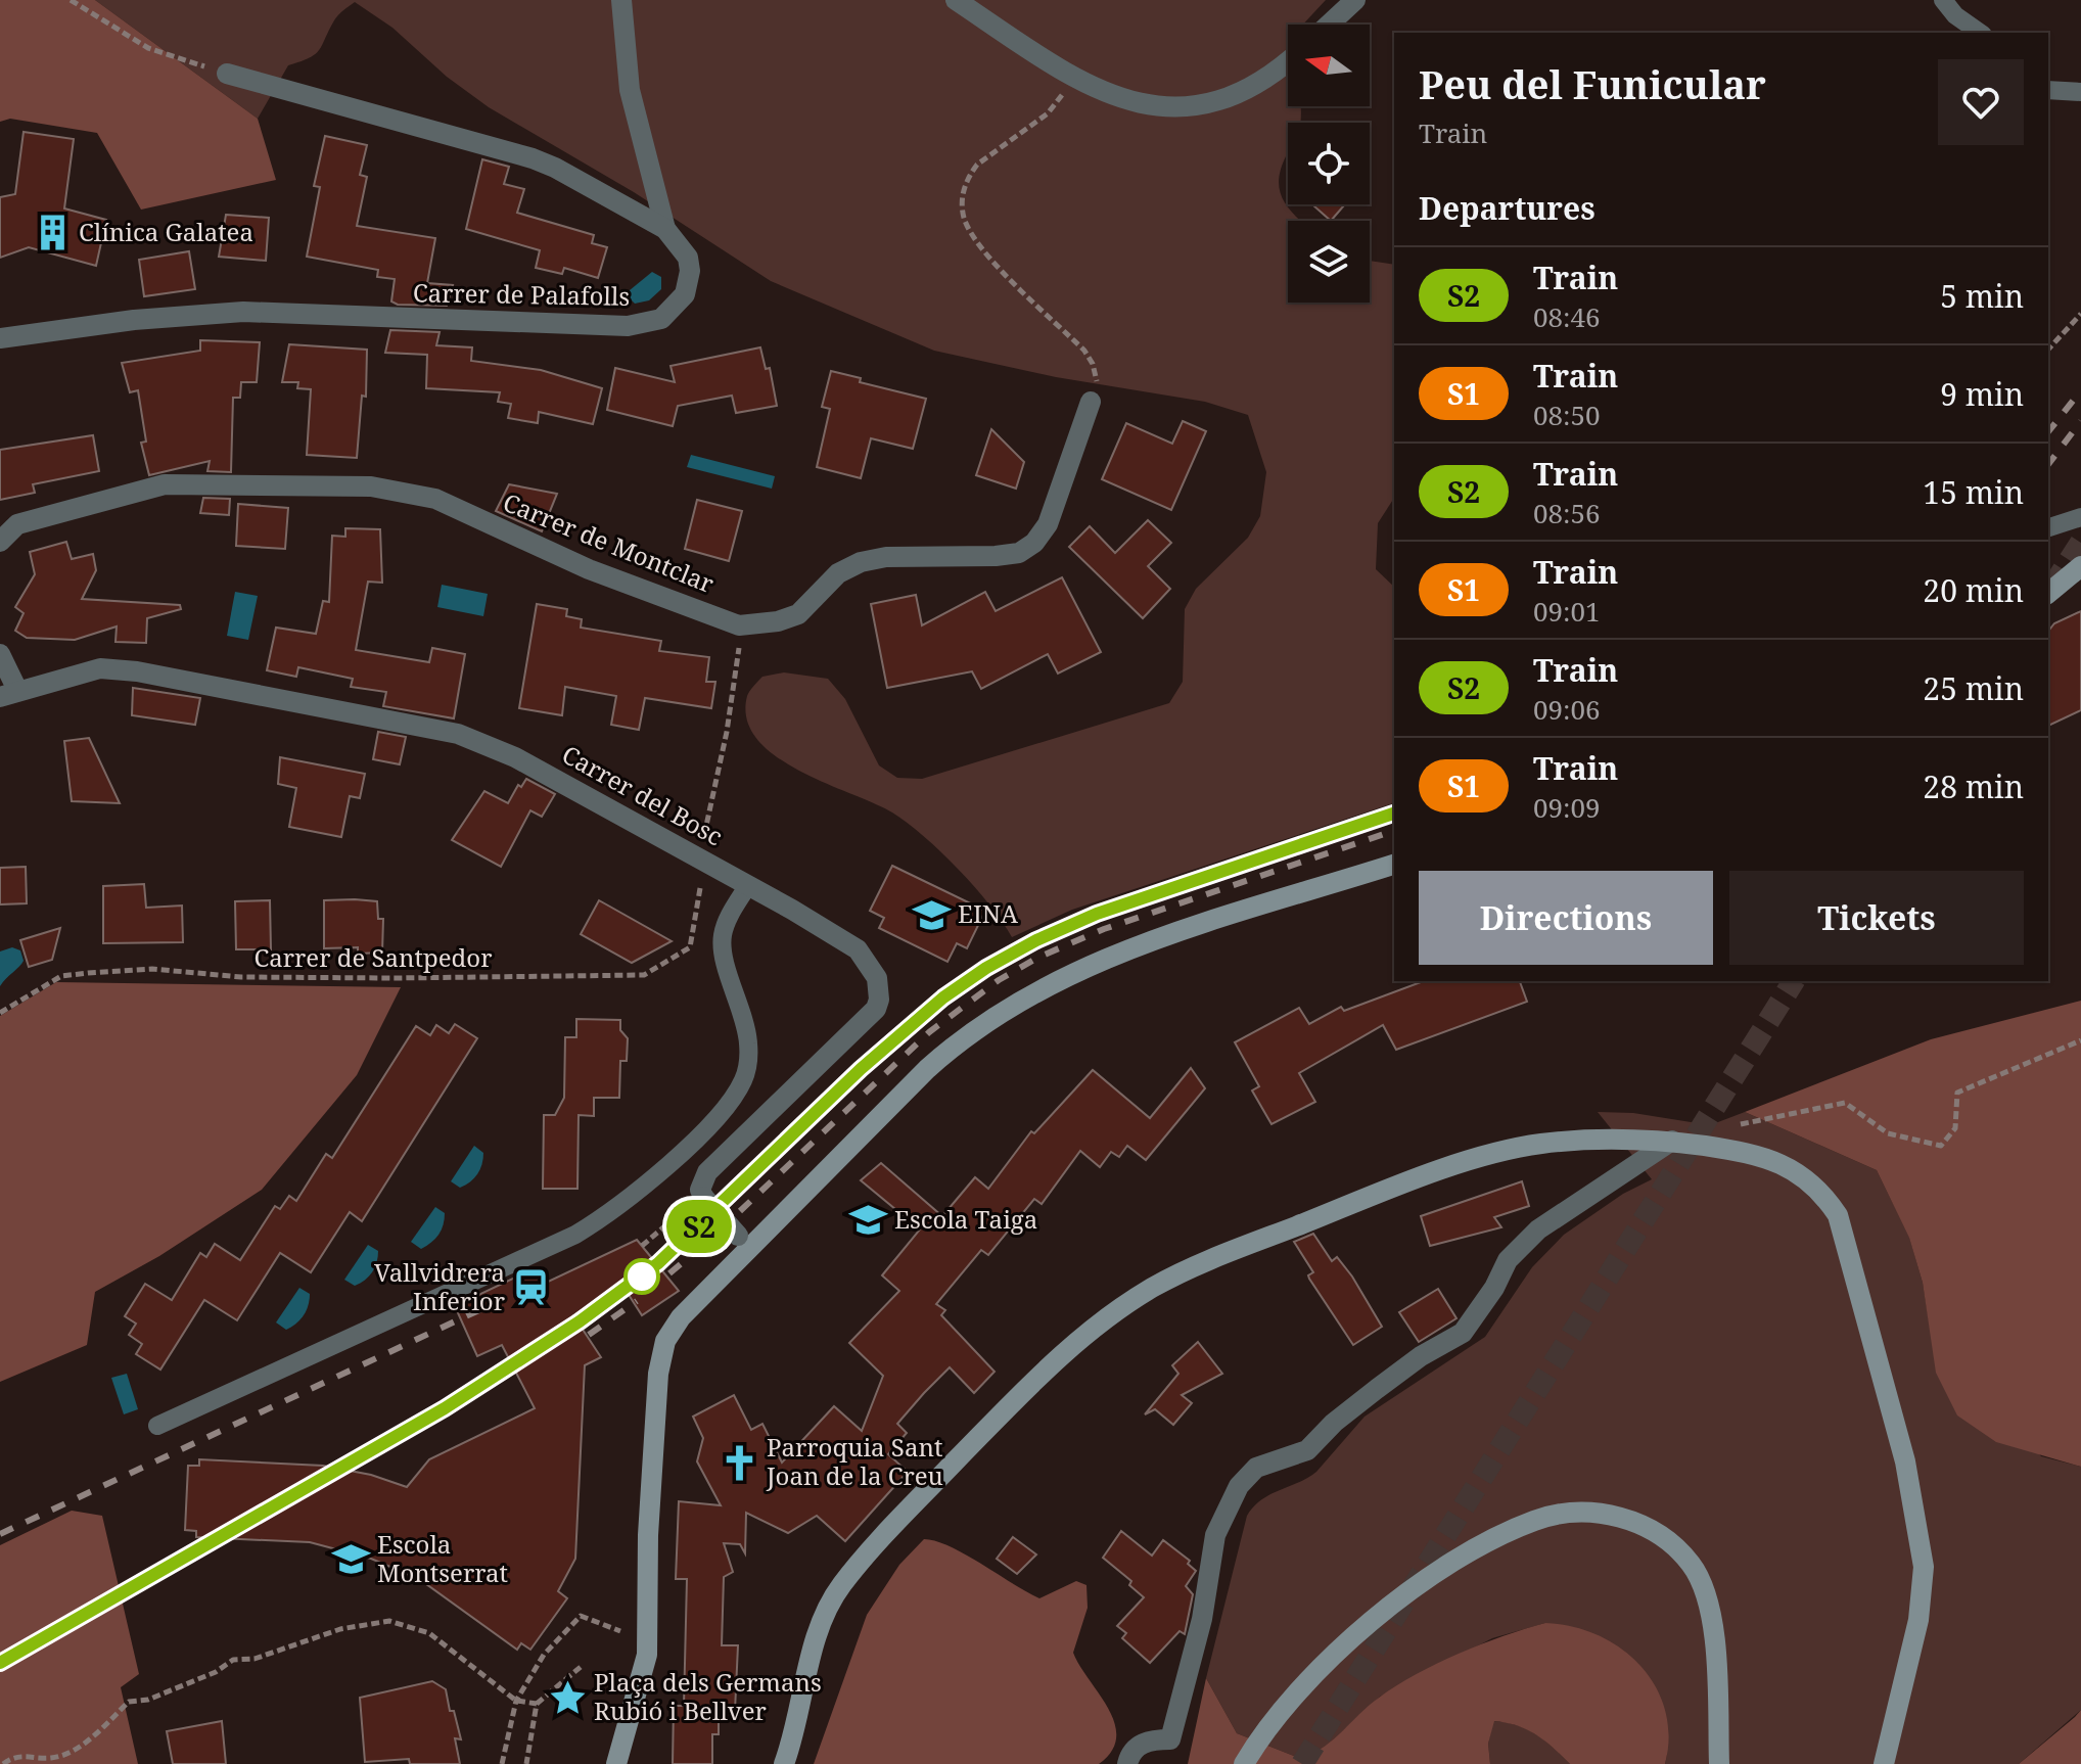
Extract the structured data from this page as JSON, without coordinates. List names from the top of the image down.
{
  "streets": {
    "street": ["Carrer de Palafolls", "Carrer de Montclar", "Carrer del Bosc"],
    "path": ["Carrer de Santpedor"]
  },
  "places": {
    "building": ["Clínica Galatea"],
    "school or university": ["EINA", "Escola Taiga", "Escola Montserrat"],
    "station": ["Vallvidrera Inferior"],
    "church": ["Parroquia Sant Joan de la Creu"],
    "place": ["Plaça dels Germans Rubió i Bellver"]
  },
  "north": "left",
  "page": {
    "on_map": "S2",
    "heading": [
      ["Peu del Funicular", "Train"],
      "Departures"
    ],
    "list": [
      {
        "mark": "S2",
        "name": "Train",
        "note": "08:46",
        "value": "5 min"
      },
      {
        "mark": "S1",
        "name": "Train",
        "note": "08:50",
        "value": "9 min"
      },
      {
        "mark": "S2",
        "name": "Train",
        "note": "08:56",
        "value": "15 min"
      },
      {
        "mark": "S1",
        "name": "Train",
        "note": "09:01",
        "value": "20 min"
      },
      {
        "mark": "S2",
        "name": "Train",
        "note": "09:06",
        "value": "25 min"
      },
      {
        "mark": "S1",
        "name": "Train",
        "note": "09:09",
        "value": "28 min"
      }
    ],
    "buttons": ["Directions", "Tickets"]
  }
}
